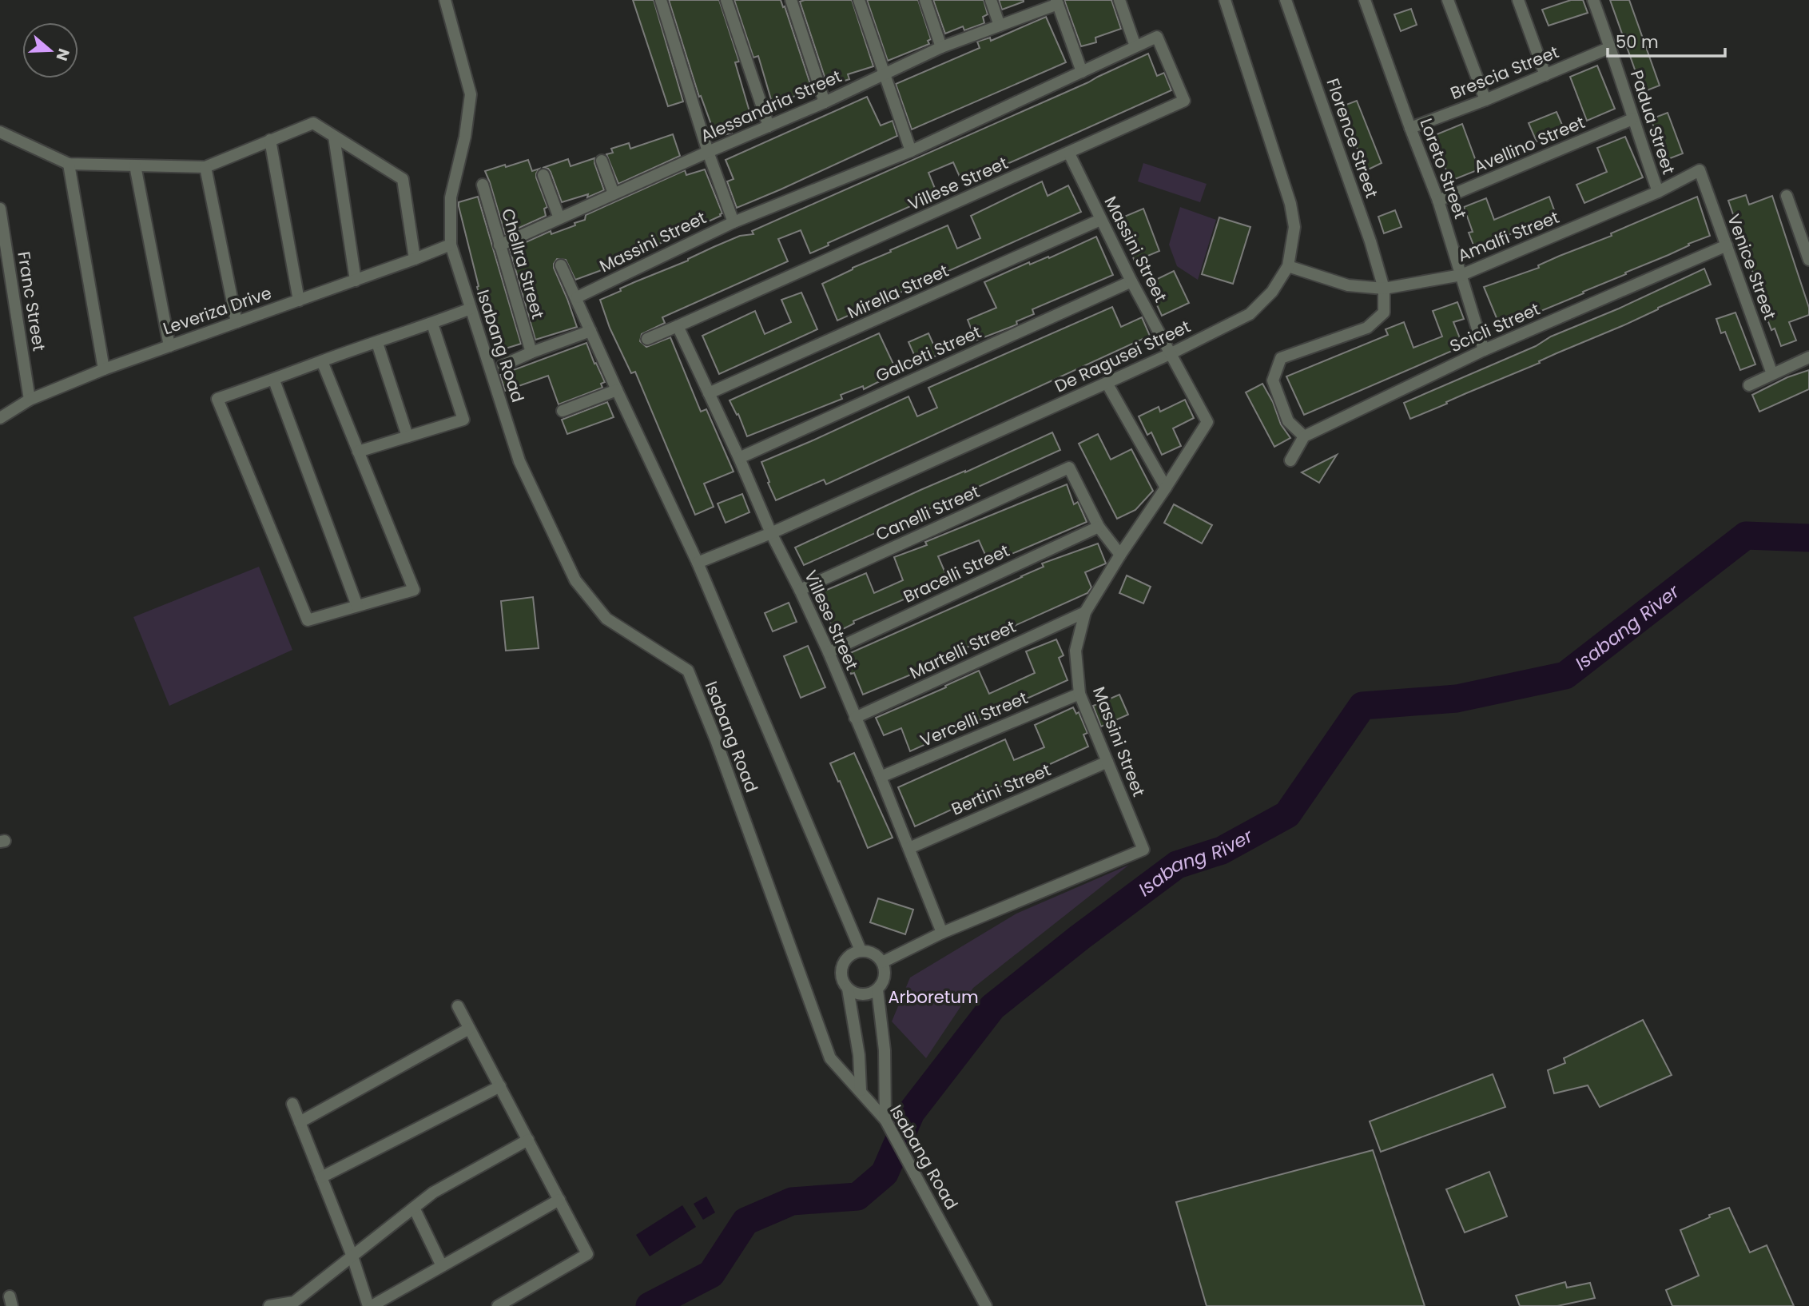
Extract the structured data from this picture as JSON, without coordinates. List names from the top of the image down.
{
  "streets": {
    "street": [
      "Brescia Street",
      "Alessandria Street",
      "Padua Street",
      "Florence Street",
      "Avellino Street",
      "Loreto Street",
      "Villese Street",
      "Amalfi Street",
      "Massini Street",
      "Chellra Street",
      "Venice Street",
      "Mirella Street",
      "Franc Street",
      "Leveriza Drive",
      "Scicli Street",
      "Isabang Road",
      "Galceti Street",
      "De Ragusei Street",
      "Canelli Street",
      "Bracelli Street",
      "Martelli Street",
      "Vercelli Street",
      "Bertini Street"
    ]
  },
  "crossings": [
    ["Brescia Street", "Padua Street"],
    ["Brescia Street", "Loreto Street"],
    ["Alessandria Street", "Chellra Street"],
    ["Padua Street", "Avellino Street"],
    ["Padua Street", "Amalfi Street"],
    ["Florence Street", "Amalfi Street"],
    ["Avellino Street", "Loreto Street"],
    ["Loreto Street", "Amalfi Street"],
    ["Loreto Street", "Scicli Street"],
    ["Villese Street", "Massini Street"],
    ["Villese Street", "Mirella Street"],
    ["Villese Street", "Galceti Street"],
    ["Villese Street", "De Ragusei Street"],
    ["Villese Street", "Canelli Street"],
    ["Villese Street", "Bracelli Street"],
    ["Villese Street", "Martelli Street"],
    ["Villese Street", "Vercelli Street"],
    ["Villese Street", "Bertini Street"],
    ["Amalfi Street", "Venice Street"],
    ["Amalfi Street", "De Ragusei Street"],
    ["Massini Street", "Mirella Street"],
    ["Massini Street", "Galceti Street"],
    ["Massini Street", "De Ragusei Street"],
    ["Massini Street", "Martelli Street"],
    ["Massini Street", "Vercelli Street"],
    ["Massini Street", "Bertini Street"],
    ["Venice Street", "Scicli Street"],
    ["Franc Street", "Leveriza Drive"],
    ["Leveriza Drive", "Isabang Road"],
    ["Canelli Street", "Bracelli Street"]
  ],
  "water": ["Isabang River"],
  "parks": ["Arboretum"],
  "scale_bar": "50 m",
  "north": "right"
}
